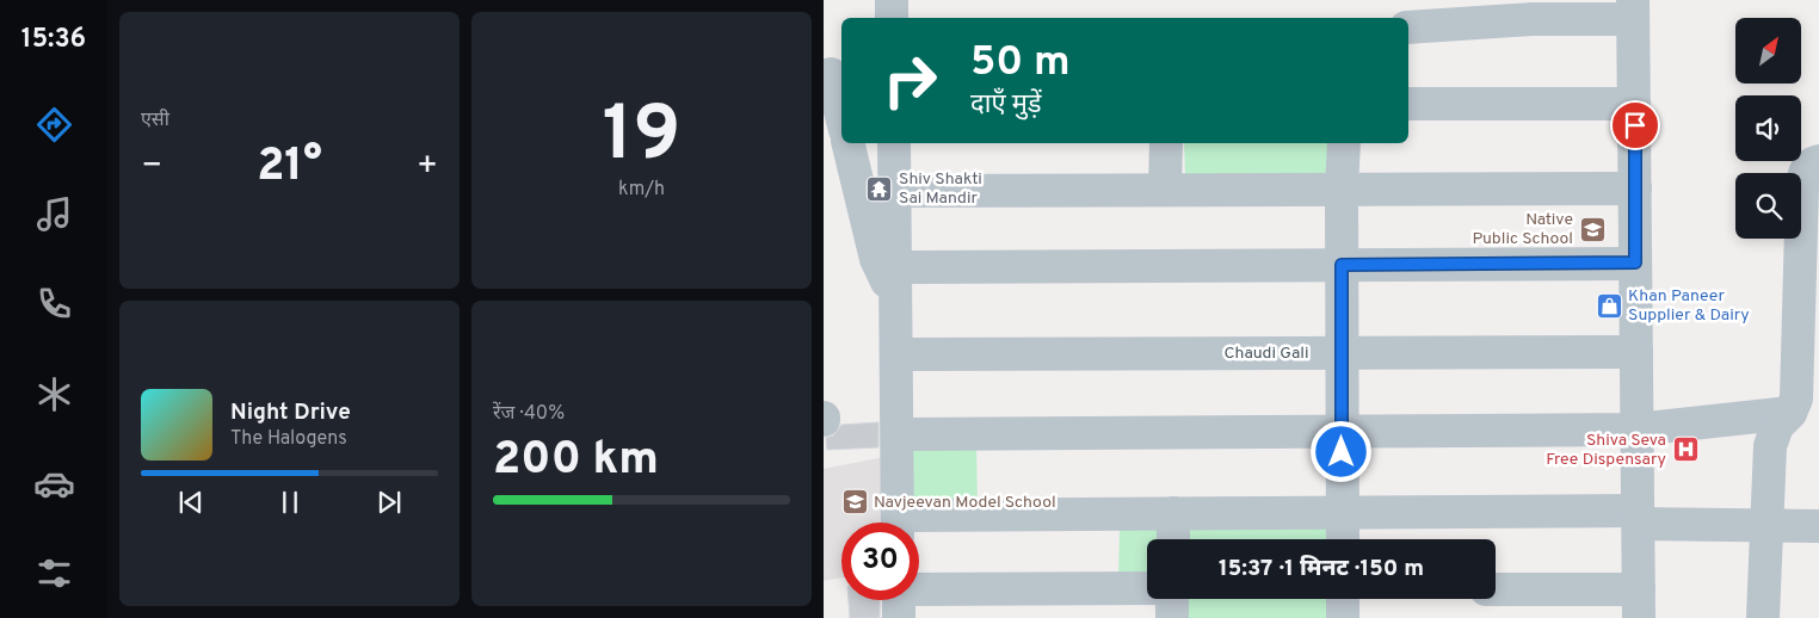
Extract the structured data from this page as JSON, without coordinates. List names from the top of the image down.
{
  "streets": {
    "street": ["Chaudi Gali"]
  },
  "places": {
    "temple": ["Shiv Shakti Sai Mandir"],
    "school or university": ["Native Public School", "Navjeevan Model School"],
    "shop": ["Khan Paneer Supplier & Dairy"],
    "hospital": ["Shiva Seva Free Dispensary"]
  },
  "north": "top right",
  "page": {
    "tabs": "15:36",
    "tile": [
      "एसी",
      ["19", "km/h"],
      ["रेंज · 40%", "200 km"]
    ],
    "turn": ["50 m", "दाएँ मुड़ें"],
    "heat": ["−", "21°", "+"],
    "song": ["Night Drive", "The Halogens"],
    "limit": "30",
    "trip": "15:37 · 1 मिनट · 150 m"
  }
}
